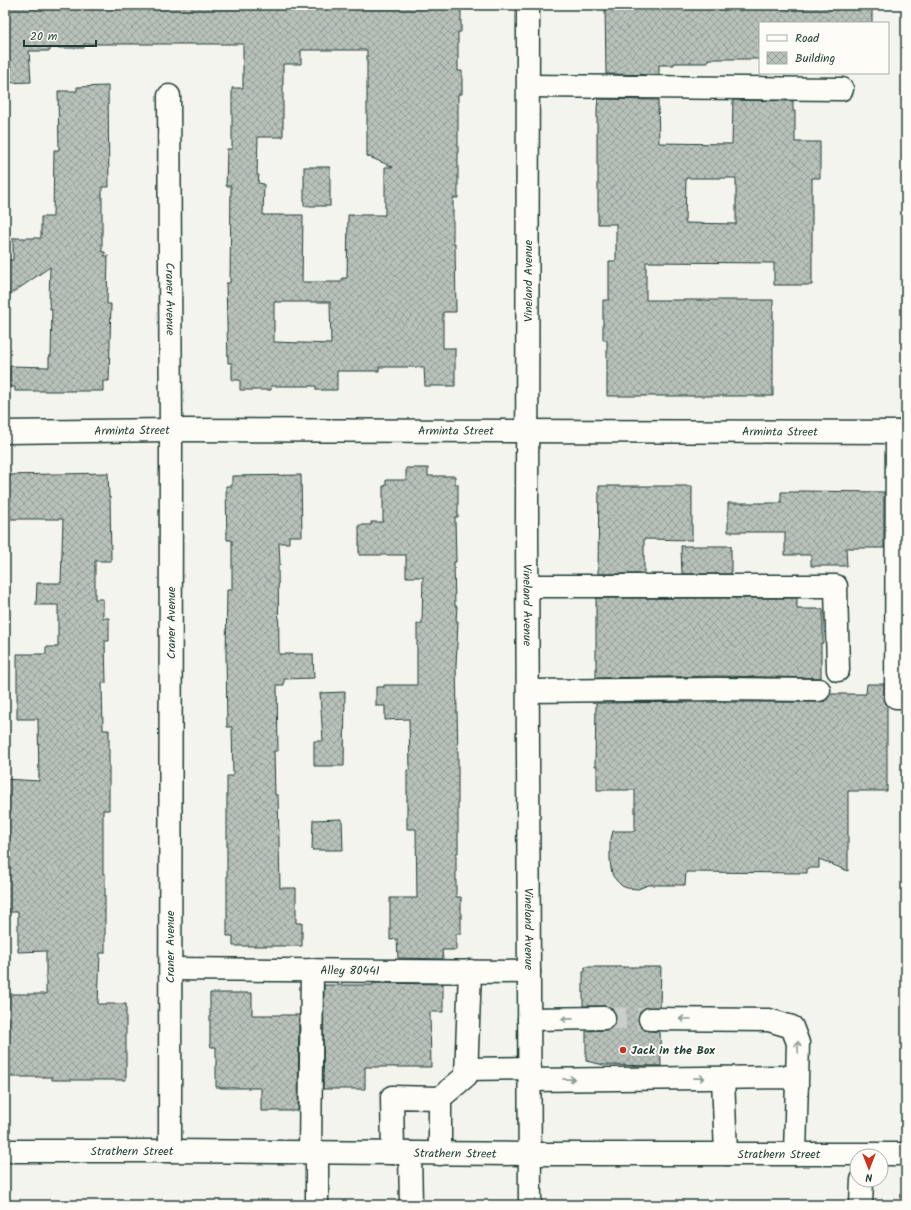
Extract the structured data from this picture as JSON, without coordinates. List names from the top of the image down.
{
  "streets": {
    "main road": [
      "Vineland Avenue",
      "Craner Avenue",
      "Arminta Street",
      "Alley 80441",
      "Strathern Street"
    ]
  },
  "crossings": [
    ["Vineland Avenue", "Arminta Street"],
    ["Vineland Avenue", "Alley 80441"],
    ["Vineland Avenue", "Strathern Street"],
    ["Craner Avenue", "Arminta Street"],
    ["Craner Avenue", "Alley 80441"],
    ["Craner Avenue", "Strathern Street"]
  ],
  "places": ["Jack in the Box"],
  "legend": ["Road", "Building"],
  "scale_bar": "20 m",
  "north": "bottom"
}
